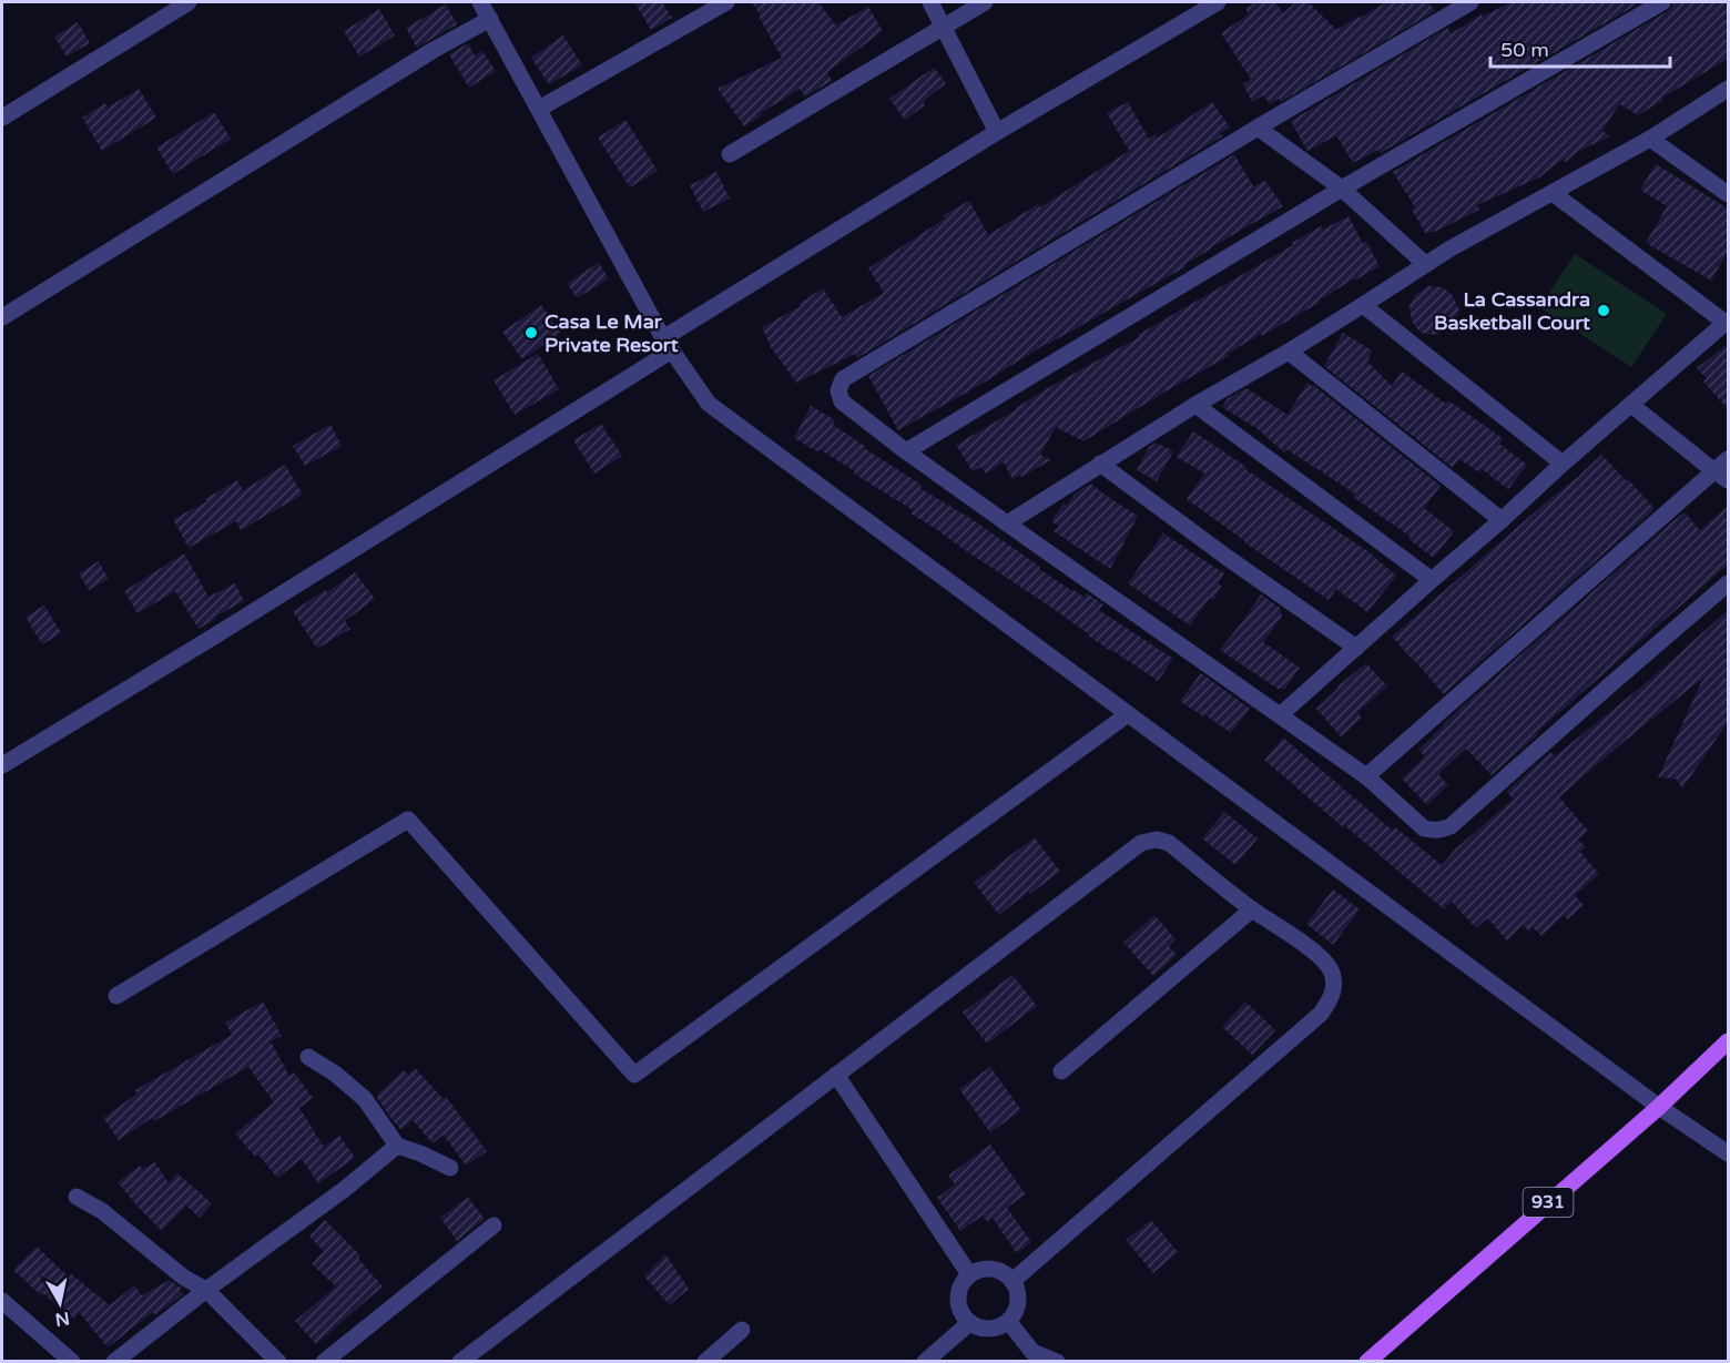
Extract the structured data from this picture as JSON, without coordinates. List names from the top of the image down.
{
  "streets": {
    "main road": ["931"]
  },
  "places": ["La Cassandra Basketball Court", "Casa Le Mar Private Resort"],
  "scale_bar": "50 m",
  "north": "bottom"
}
